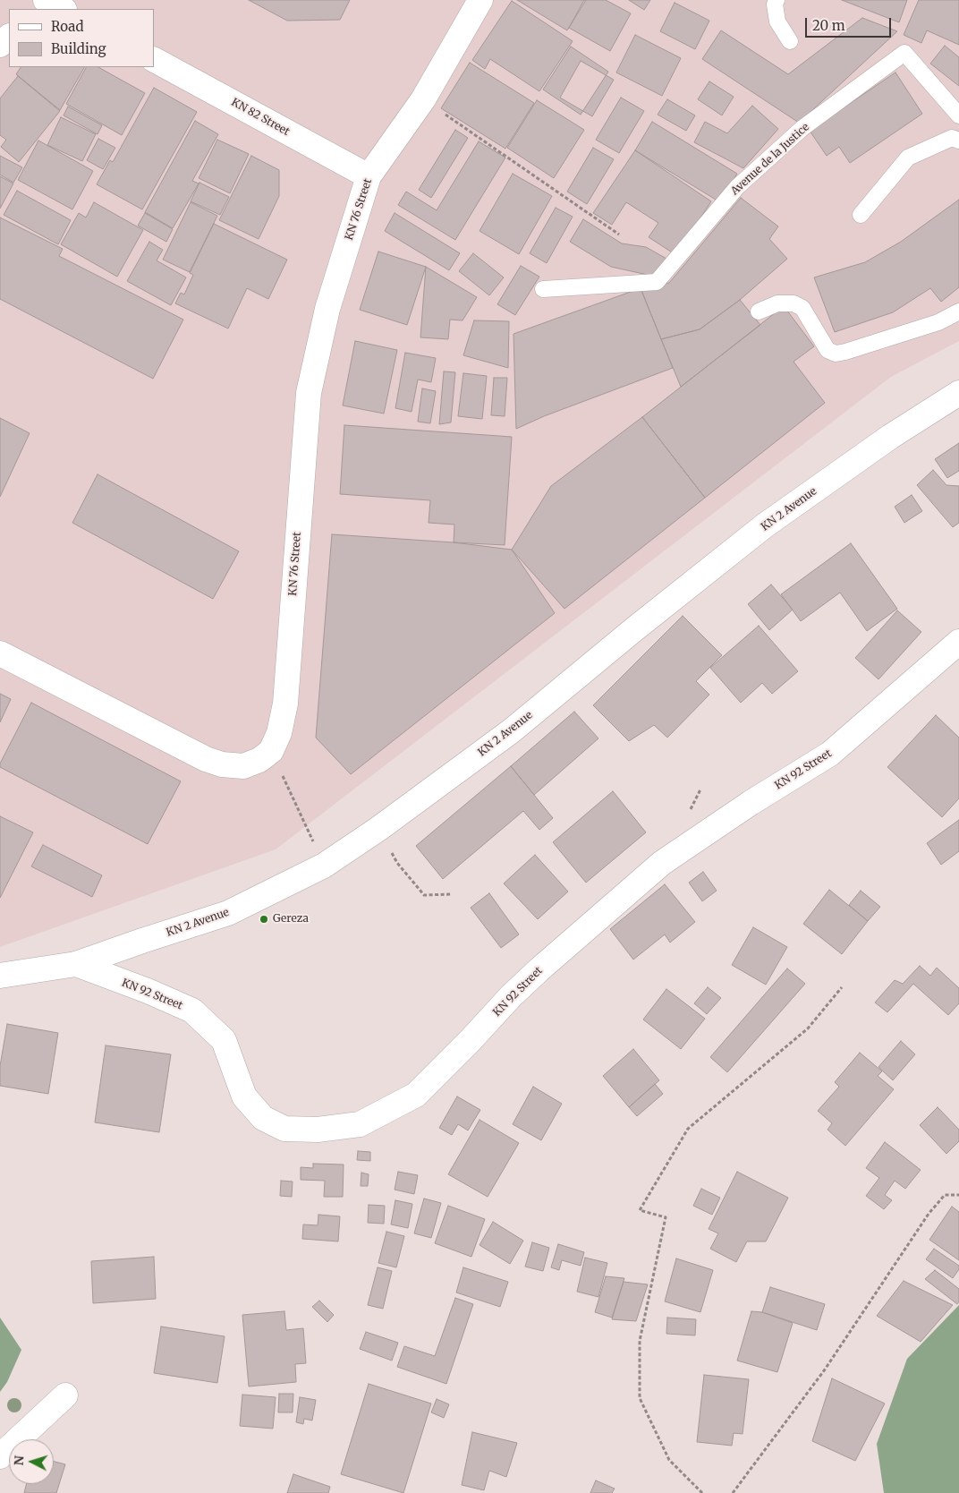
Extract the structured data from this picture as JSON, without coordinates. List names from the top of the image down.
{
  "streets": {
    "street": [
      "KN 82 Street",
      "KN 76 Street",
      "KN 2 Avenue",
      "KN 92 Street"
    ],
    "lane": ["Avenue de la Justice"]
  },
  "crossings": [
    ["KN 82 Street", "KN 76 Street"],
    ["KN 2 Avenue", "KN 92 Street"]
  ],
  "places": ["Gereza"],
  "legend": ["Road", "Building"],
  "scale_bar": "20 m",
  "north": "left"
}
